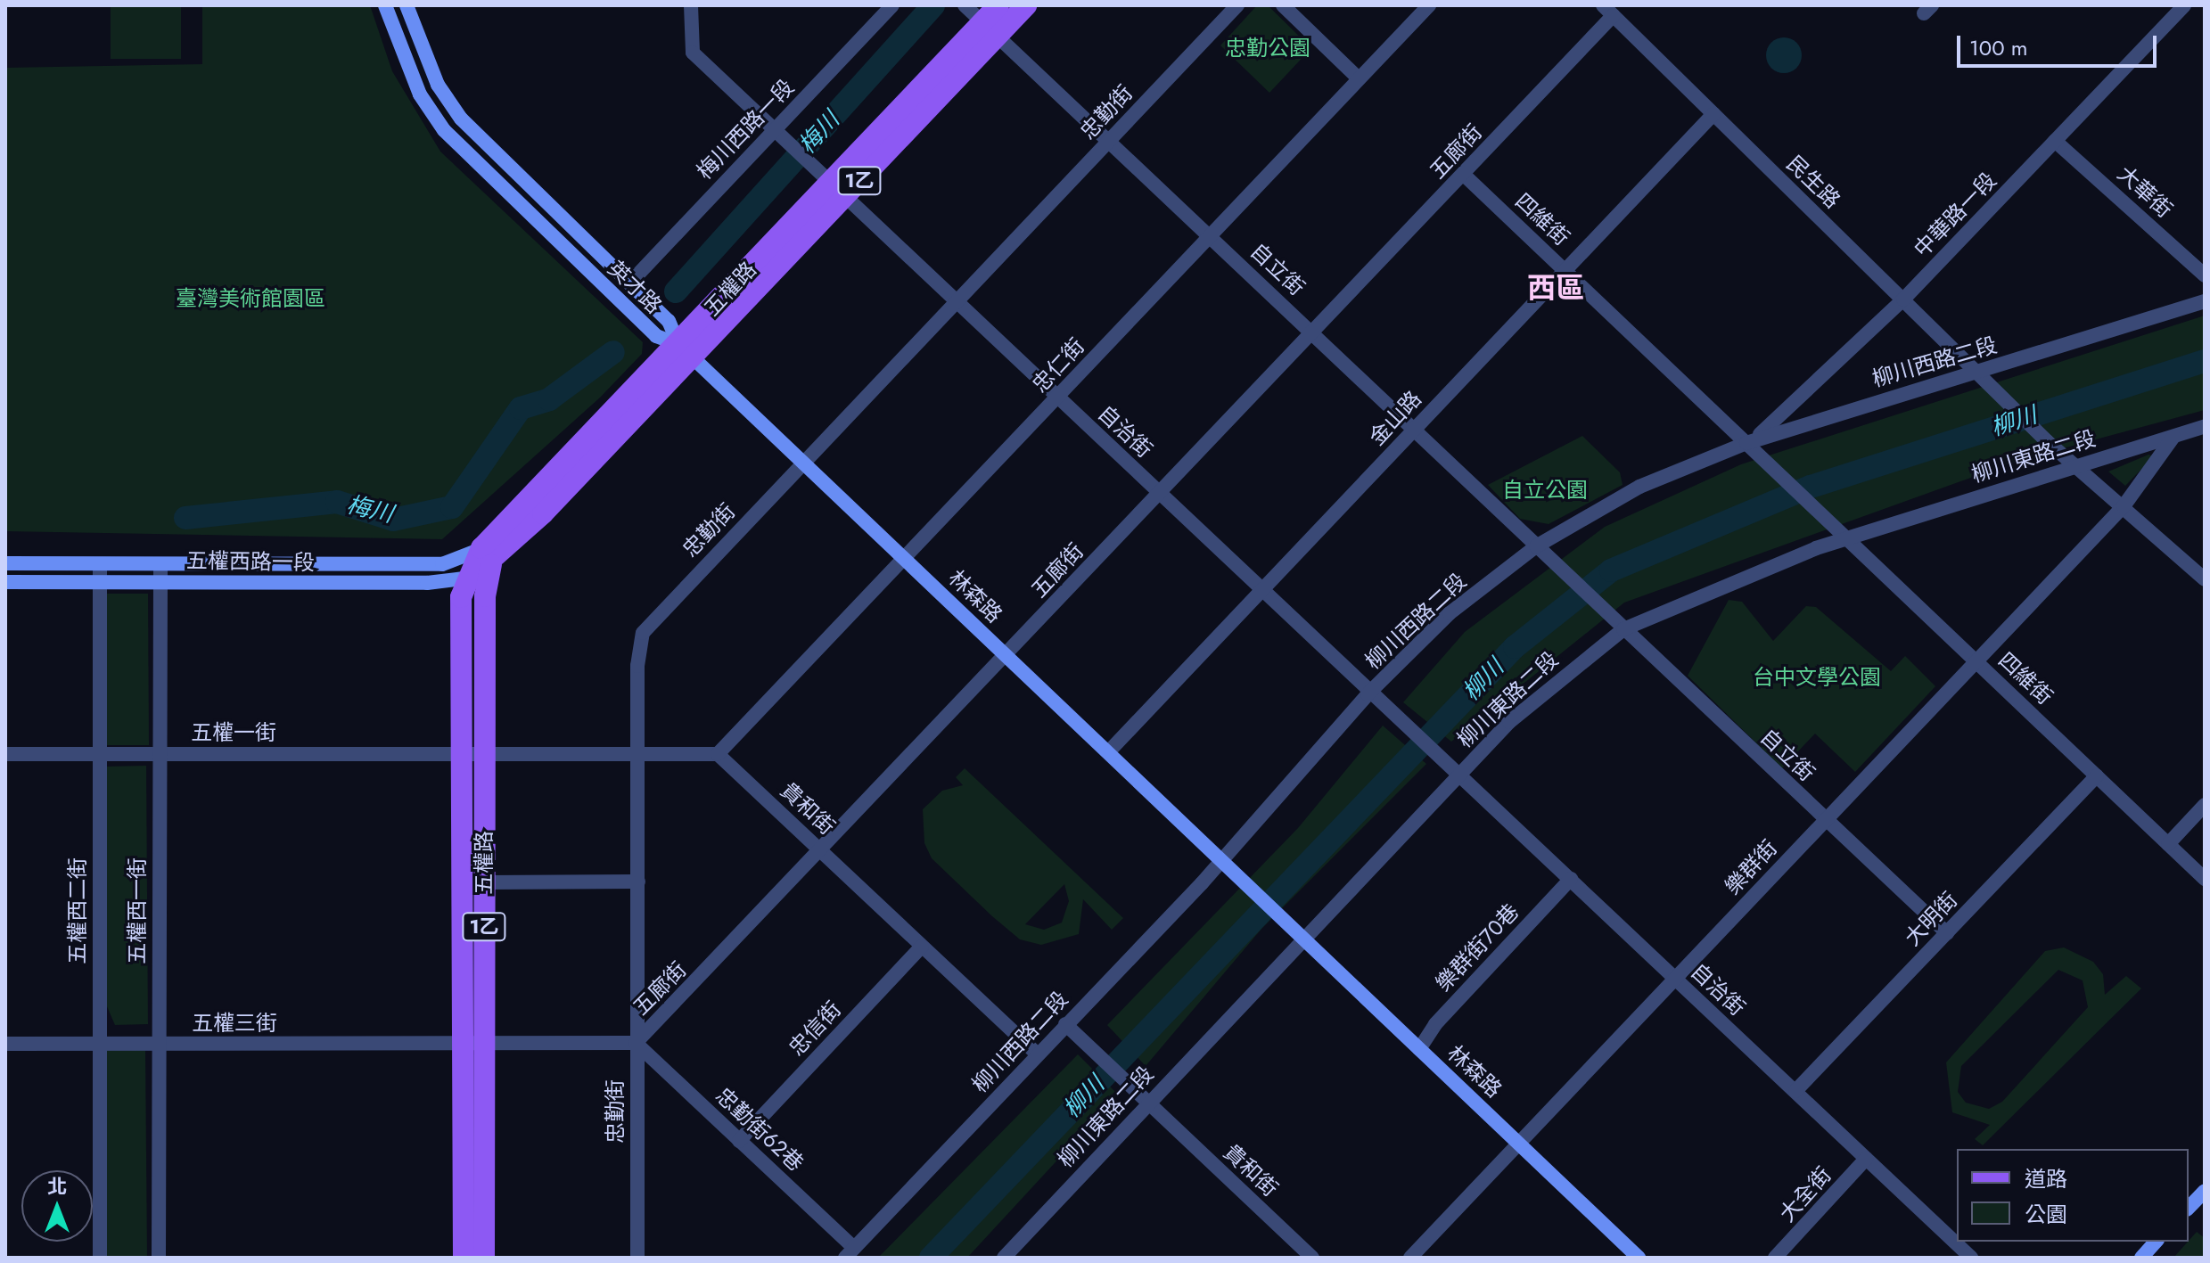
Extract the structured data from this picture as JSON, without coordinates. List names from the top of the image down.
{
  "streets": {
    "main road": [
      "1乙",
      "英才路",
      "五權路",
      "五權西路一段",
      "林森路"
    ],
    "street": [
      "忠勤街",
      "梅川西路一段",
      "五廊街",
      "民生路",
      "大華街",
      "中華路一段",
      "四維街",
      "自立街",
      "柳川西路二段",
      "忠仁街",
      "金山路",
      "自治街",
      "柳川東路二段",
      "五權一街",
      "貴和街",
      "樂群街",
      "五權西二街",
      "五權西一街",
      "大明街",
      "樂群街70巷",
      "五權三街",
      "忠信街",
      "忠勤街62巷",
      "大全街"
    ]
  },
  "crossings": [
    ["忠勤街", "五廊街"],
    ["忠勤街", "自立街"],
    ["忠勤街", "自治街"],
    ["忠勤街", "林森路"],
    ["忠勤街", "忠勤街62巷"],
    ["梅川西路一段", "英才路"],
    ["梅川西路一段", "自治街"],
    ["五廊街", "民生路"],
    ["五廊街", "四維街"],
    ["五廊街", "自立街"],
    ["五廊街", "五權路"],
    ["五廊街", "自治街"],
    ["五廊街", "林森路"],
    ["五廊街", "貴和街"],
    ["五廊街", "五權三街"],
    ["五廊街", "忠勤街62巷"],
    ["民生路", "中華路一段"],
    ["民生路", "柳川西路二段"],
    ["民生路", "金山路"],
    ["民生路", "柳川東路二段"],
    ["大華街", "中華路一段"],
    ["中華路一段", "四維街"],
    ["中華路一段", "柳川西路二段"],
    ["四維街", "柳川西路二段"],
    ["四維街", "金山路"],
    ["四維街", "柳川東路二段"],
    ["四維街", "樂群街"],
    ["四維街", "大明街"],
    ["自立街", "五權路"],
    ["自立街", "柳川西路二段"],
    ["自立街", "忠仁街"],
    ["自立街", "金山路"],
    ["自立街", "柳川東路二段"],
    ["自立街", "樂群街"],
    ["自立街", "大明街"],
    ["英才路", "五權路"],
    ["英才路", "林森路"],
    ["五權路", "自治街"],
    ["五權路", "五權西路一段"],
    ["五權路", "林森路"],
    ["五權路", "五權一街"],
    ["五權路", "五權三街"],
    ["柳川西路二段", "自治街"],
    ["柳川西路二段", "林森路"],
    ["柳川西路二段", "貴和街"],
    ["柳川西路二段", "忠勤街62巷"],
    ["忠仁街", "自治街"],
    ["忠仁街", "林森路"],
    ["忠仁街", "貴和街"],
    ["金山路", "自治街"],
    ["金山路", "林森路"],
    ["自治街", "柳川東路二段"],
    ["自治街", "樂群街"],
    ["自治街", "大明街"],
    ["自治街", "樂群街70巷"],
    ["自治街", "大全街"],
    ["柳川東路二段", "林森路"],
    ["柳川東路二段", "貴和街"],
    ["柳川東路二段", "樂群街"],
    ["五權西路一段", "五權西二街"],
    ["五權西路一段", "五權西一街"],
    ["林森路", "樂群街"],
    ["林森路", "樂群街70巷"],
    ["五權一街", "五權西二街"],
    ["五權一街", "五權西一街"],
    ["貴和街", "忠信街"],
    ["五權西二街", "五權三街"],
    ["五權西一街", "五權三街"],
    ["忠信街", "忠勤街62巷"]
  ],
  "districts": ["西區"],
  "water": ["梅川", "柳川"],
  "parks": [
    "忠勤公園",
    "臺灣美術館園區",
    "自立公園",
    "台中文學公園"
  ],
  "legend": ["道路", "公園"],
  "scale_bar": "100 m",
  "north": "top"
}
